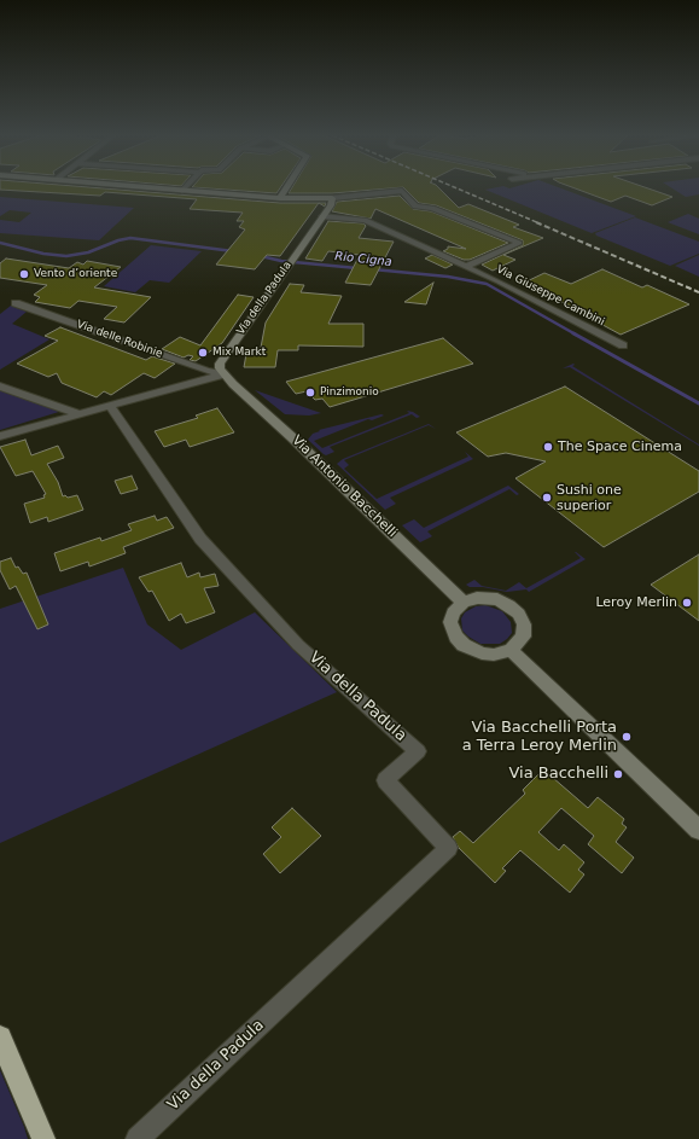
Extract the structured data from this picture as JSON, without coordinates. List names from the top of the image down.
{
  "streets": {
    "street": [
      "Via Giuseppe Cambini",
      "Via della Padula",
      "Via delle Robinie",
      "Via Antonio Bacchelli"
    ]
  },
  "crossings": [
    ["Via Giuseppe Cambini", "Via della Padula"],
    ["Via della Padula", "Via delle Robinie"],
    ["Via della Padula", "Via Antonio Bacchelli"],
    ["Via delle Robinie", "Via Antonio Bacchelli"]
  ],
  "water": ["Rio Cigna"],
  "places": [
    "Vento d’oriente",
    "Mix Markt",
    "Pinzimonio",
    "The Space Cinema",
    "Sushi one superior",
    "Leroy Merlin",
    "Via Bacchelli Porta a Terra Leroy Merlin",
    "Via Bacchelli"
  ]
}
